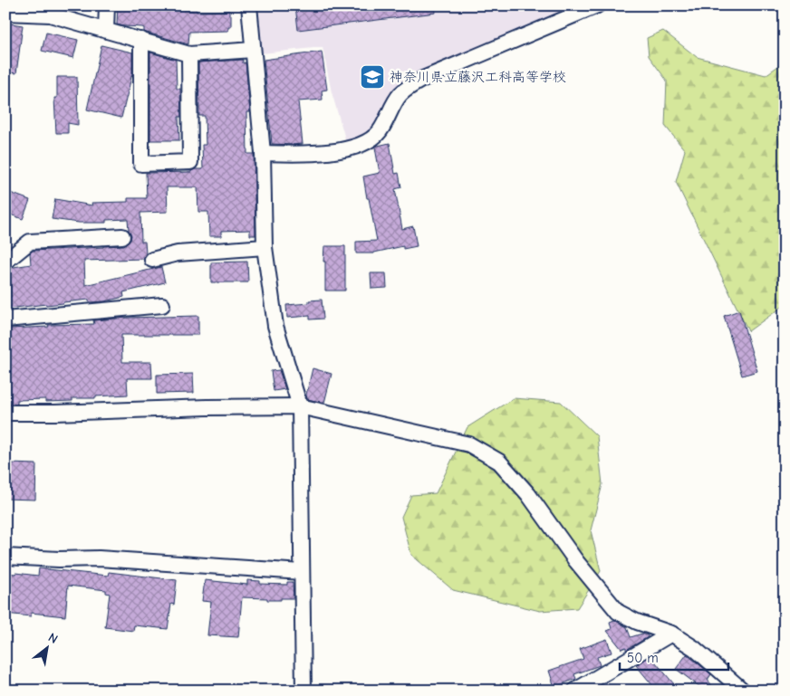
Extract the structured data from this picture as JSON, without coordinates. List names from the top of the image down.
{
  "places": {
    "school or university": ["神奈川県立藤沢工科高等学校"]
  },
  "scale_bar": "50 m",
  "north": "top right"
}
